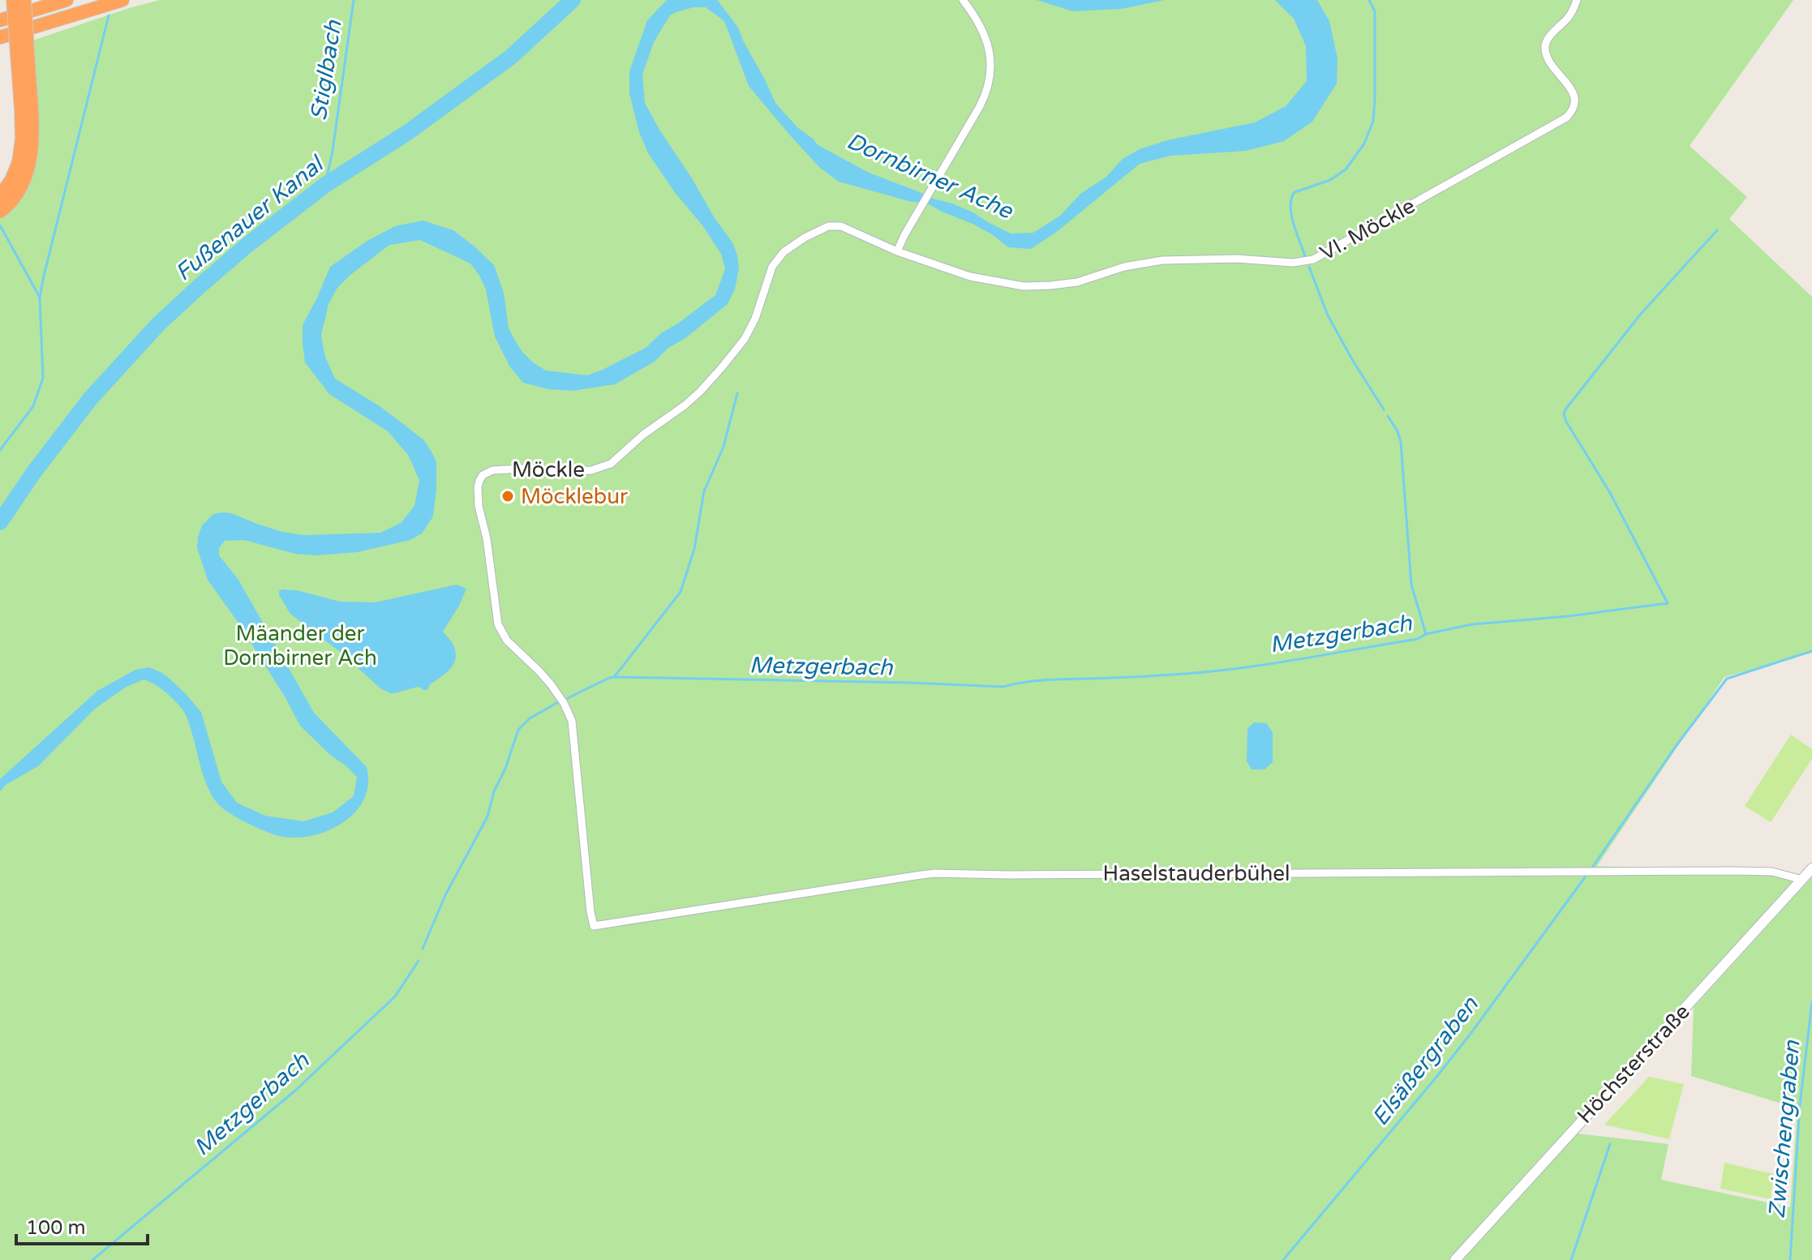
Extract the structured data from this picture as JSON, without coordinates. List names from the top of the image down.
{
  "streets": {
    "main road": ["Höchsterstraße"],
    "street": ["VI. Möckle", "Möckle", "Haselstauderbühel"]
  },
  "crossings": [
    ["VI. Möckle", "Möckle"],
    ["Möckle", "Haselstauderbühel"],
    ["Haselstauderbühel", "Höchsterstraße"]
  ],
  "water": [
    "Stiglbach",
    "Dornbirner Ache",
    "Fußenauer Kanal",
    "Metzgerbach",
    "Elsäßergraben",
    "Zwischengraben"
  ],
  "parks": ["Mäander der Dornbirner Ach"],
  "places": ["Möcklebur"],
  "scale_bar": "100 m"
}
